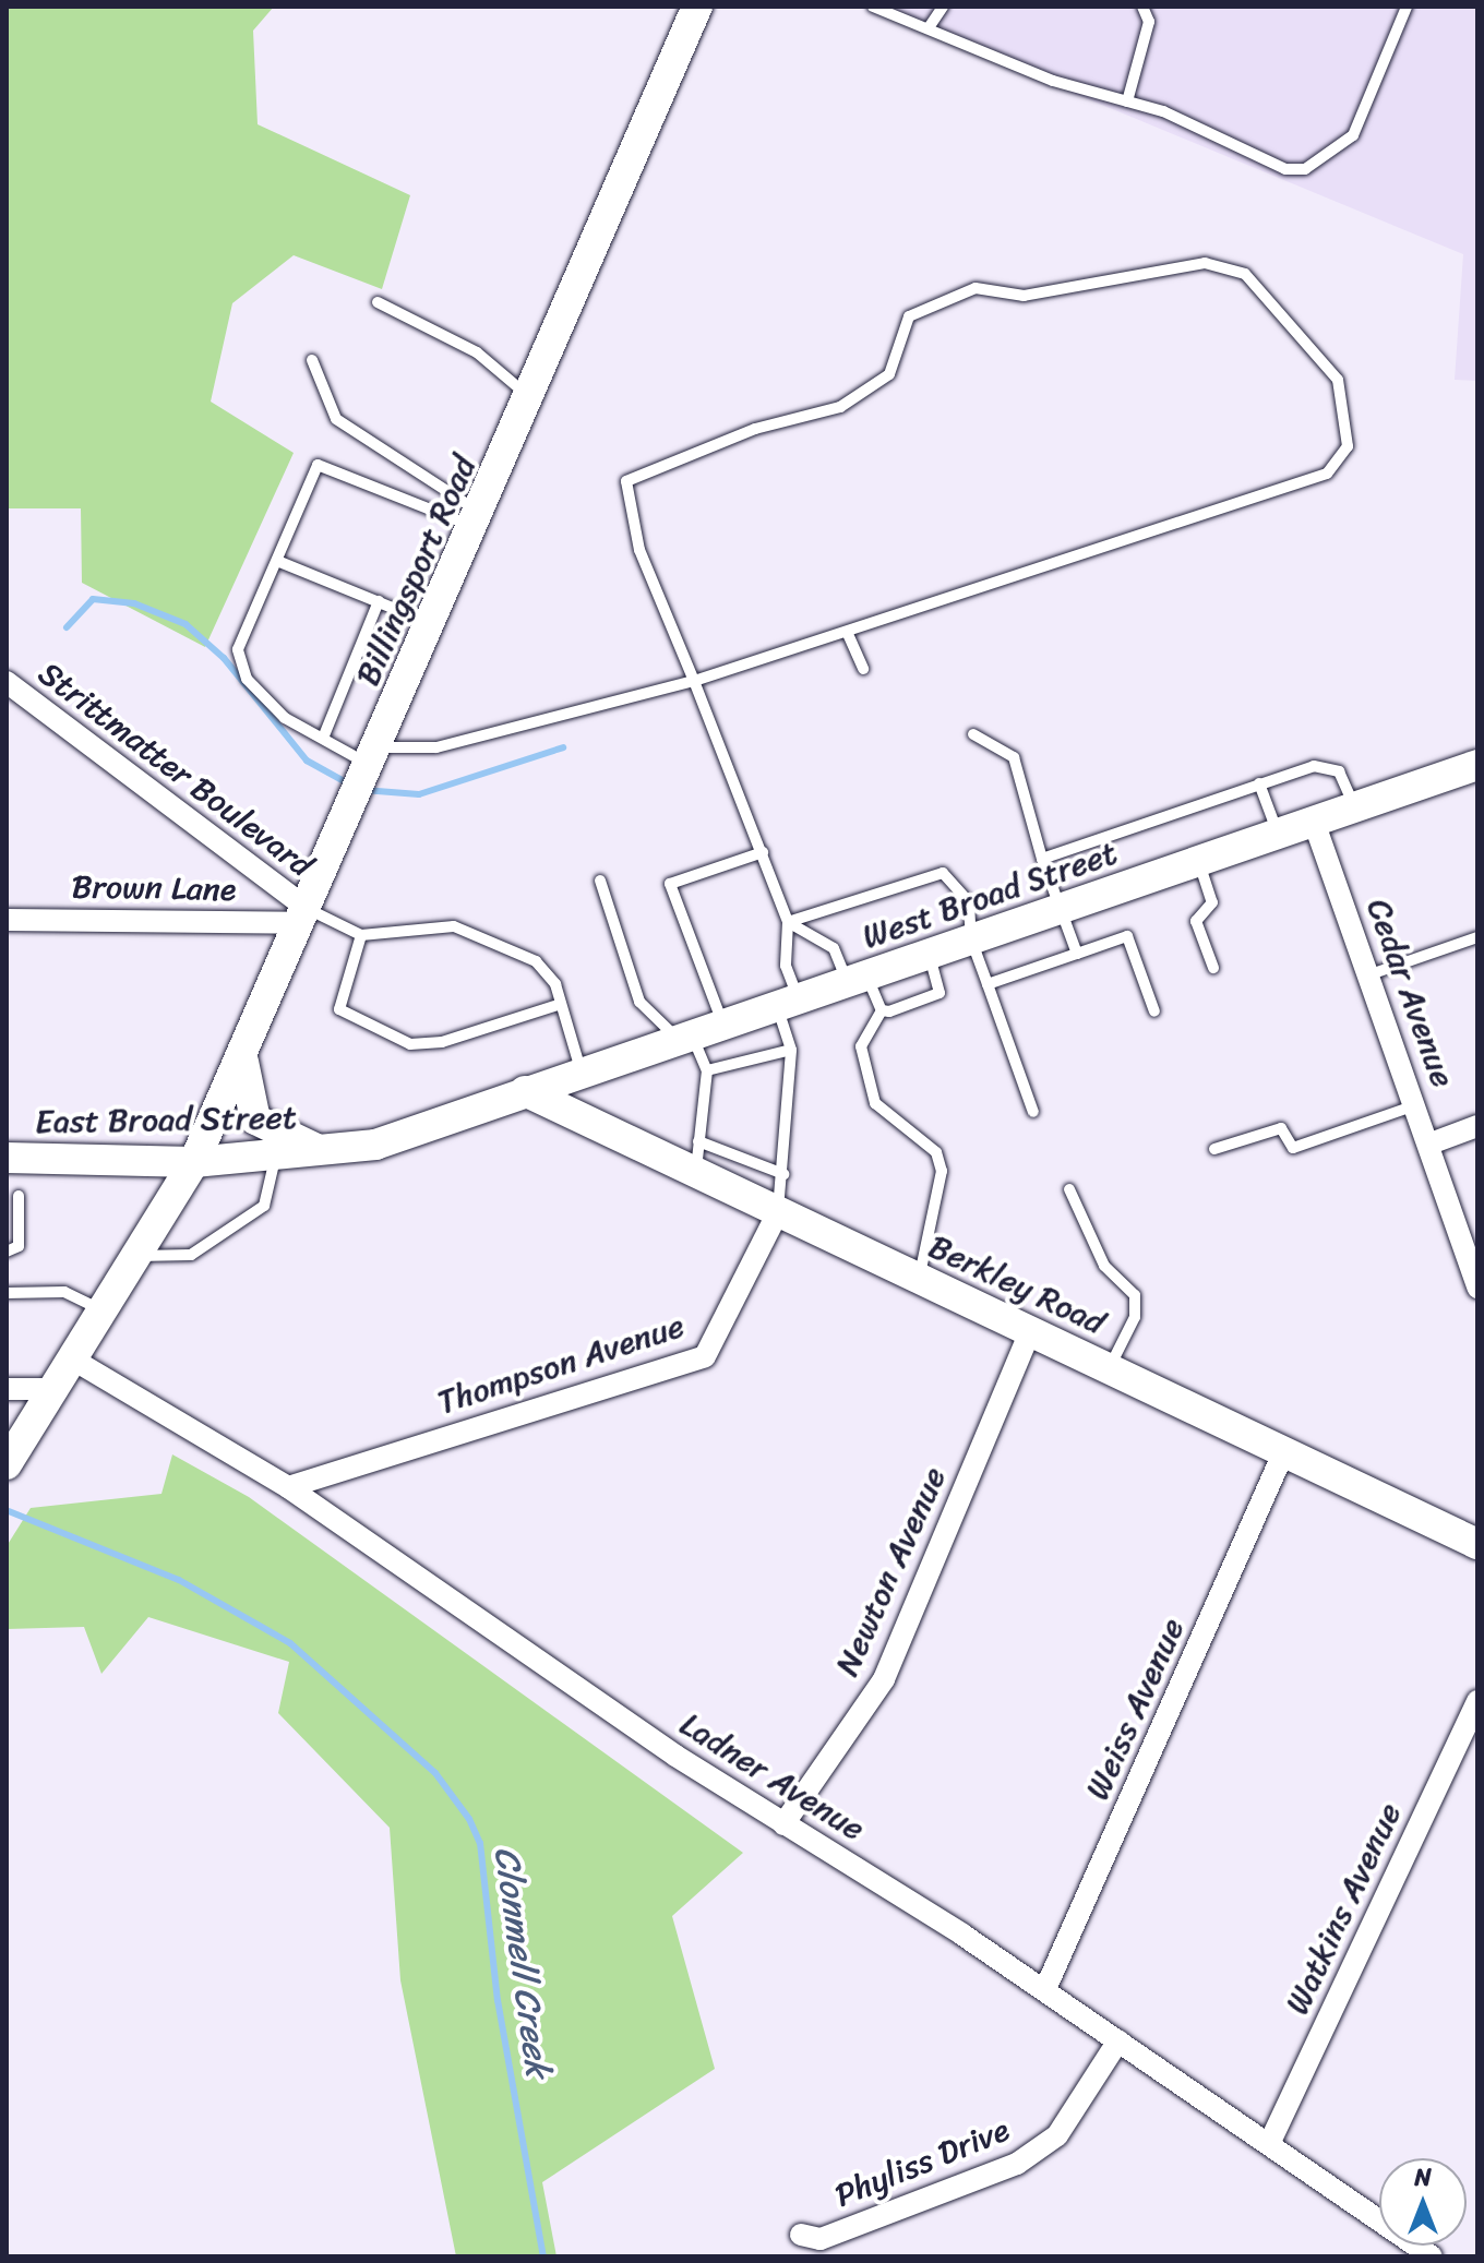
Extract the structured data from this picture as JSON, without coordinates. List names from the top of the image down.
{
  "streets": {
    "main road": [
      "Billingsport Road",
      "West Broad Street",
      "East Broad Street",
      "Berkley Road"
    ],
    "street": [
      "Strittmatter Boulevard",
      "Brown Lane",
      "Cedar Avenue",
      "Thompson Avenue",
      "Newton Avenue",
      "Weiss Avenue",
      "Ladner Avenue",
      "Watkins Avenue",
      "Phyliss Drive"
    ]
  },
  "crossings": [
    ["Billingsport Road", "Strittmatter Boulevard"],
    ["Billingsport Road", "Brown Lane"],
    ["Billingsport Road", "East Broad Street"],
    ["Billingsport Road", "Ladner Avenue"],
    ["Strittmatter Boulevard", "Brown Lane"],
    ["West Broad Street", "Cedar Avenue"],
    ["West Broad Street", "East Broad Street"],
    ["West Broad Street", "Berkley Road"],
    ["East Broad Street", "Berkley Road"],
    ["Berkley Road", "Thompson Avenue"],
    ["Berkley Road", "Newton Avenue"],
    ["Berkley Road", "Weiss Avenue"],
    ["Thompson Avenue", "Ladner Avenue"],
    ["Newton Avenue", "Ladner Avenue"],
    ["Weiss Avenue", "Ladner Avenue"],
    ["Ladner Avenue", "Watkins Avenue"],
    ["Ladner Avenue", "Phyliss Drive"]
  ],
  "water": ["Clonmell Creek"],
  "north": "top"
}
